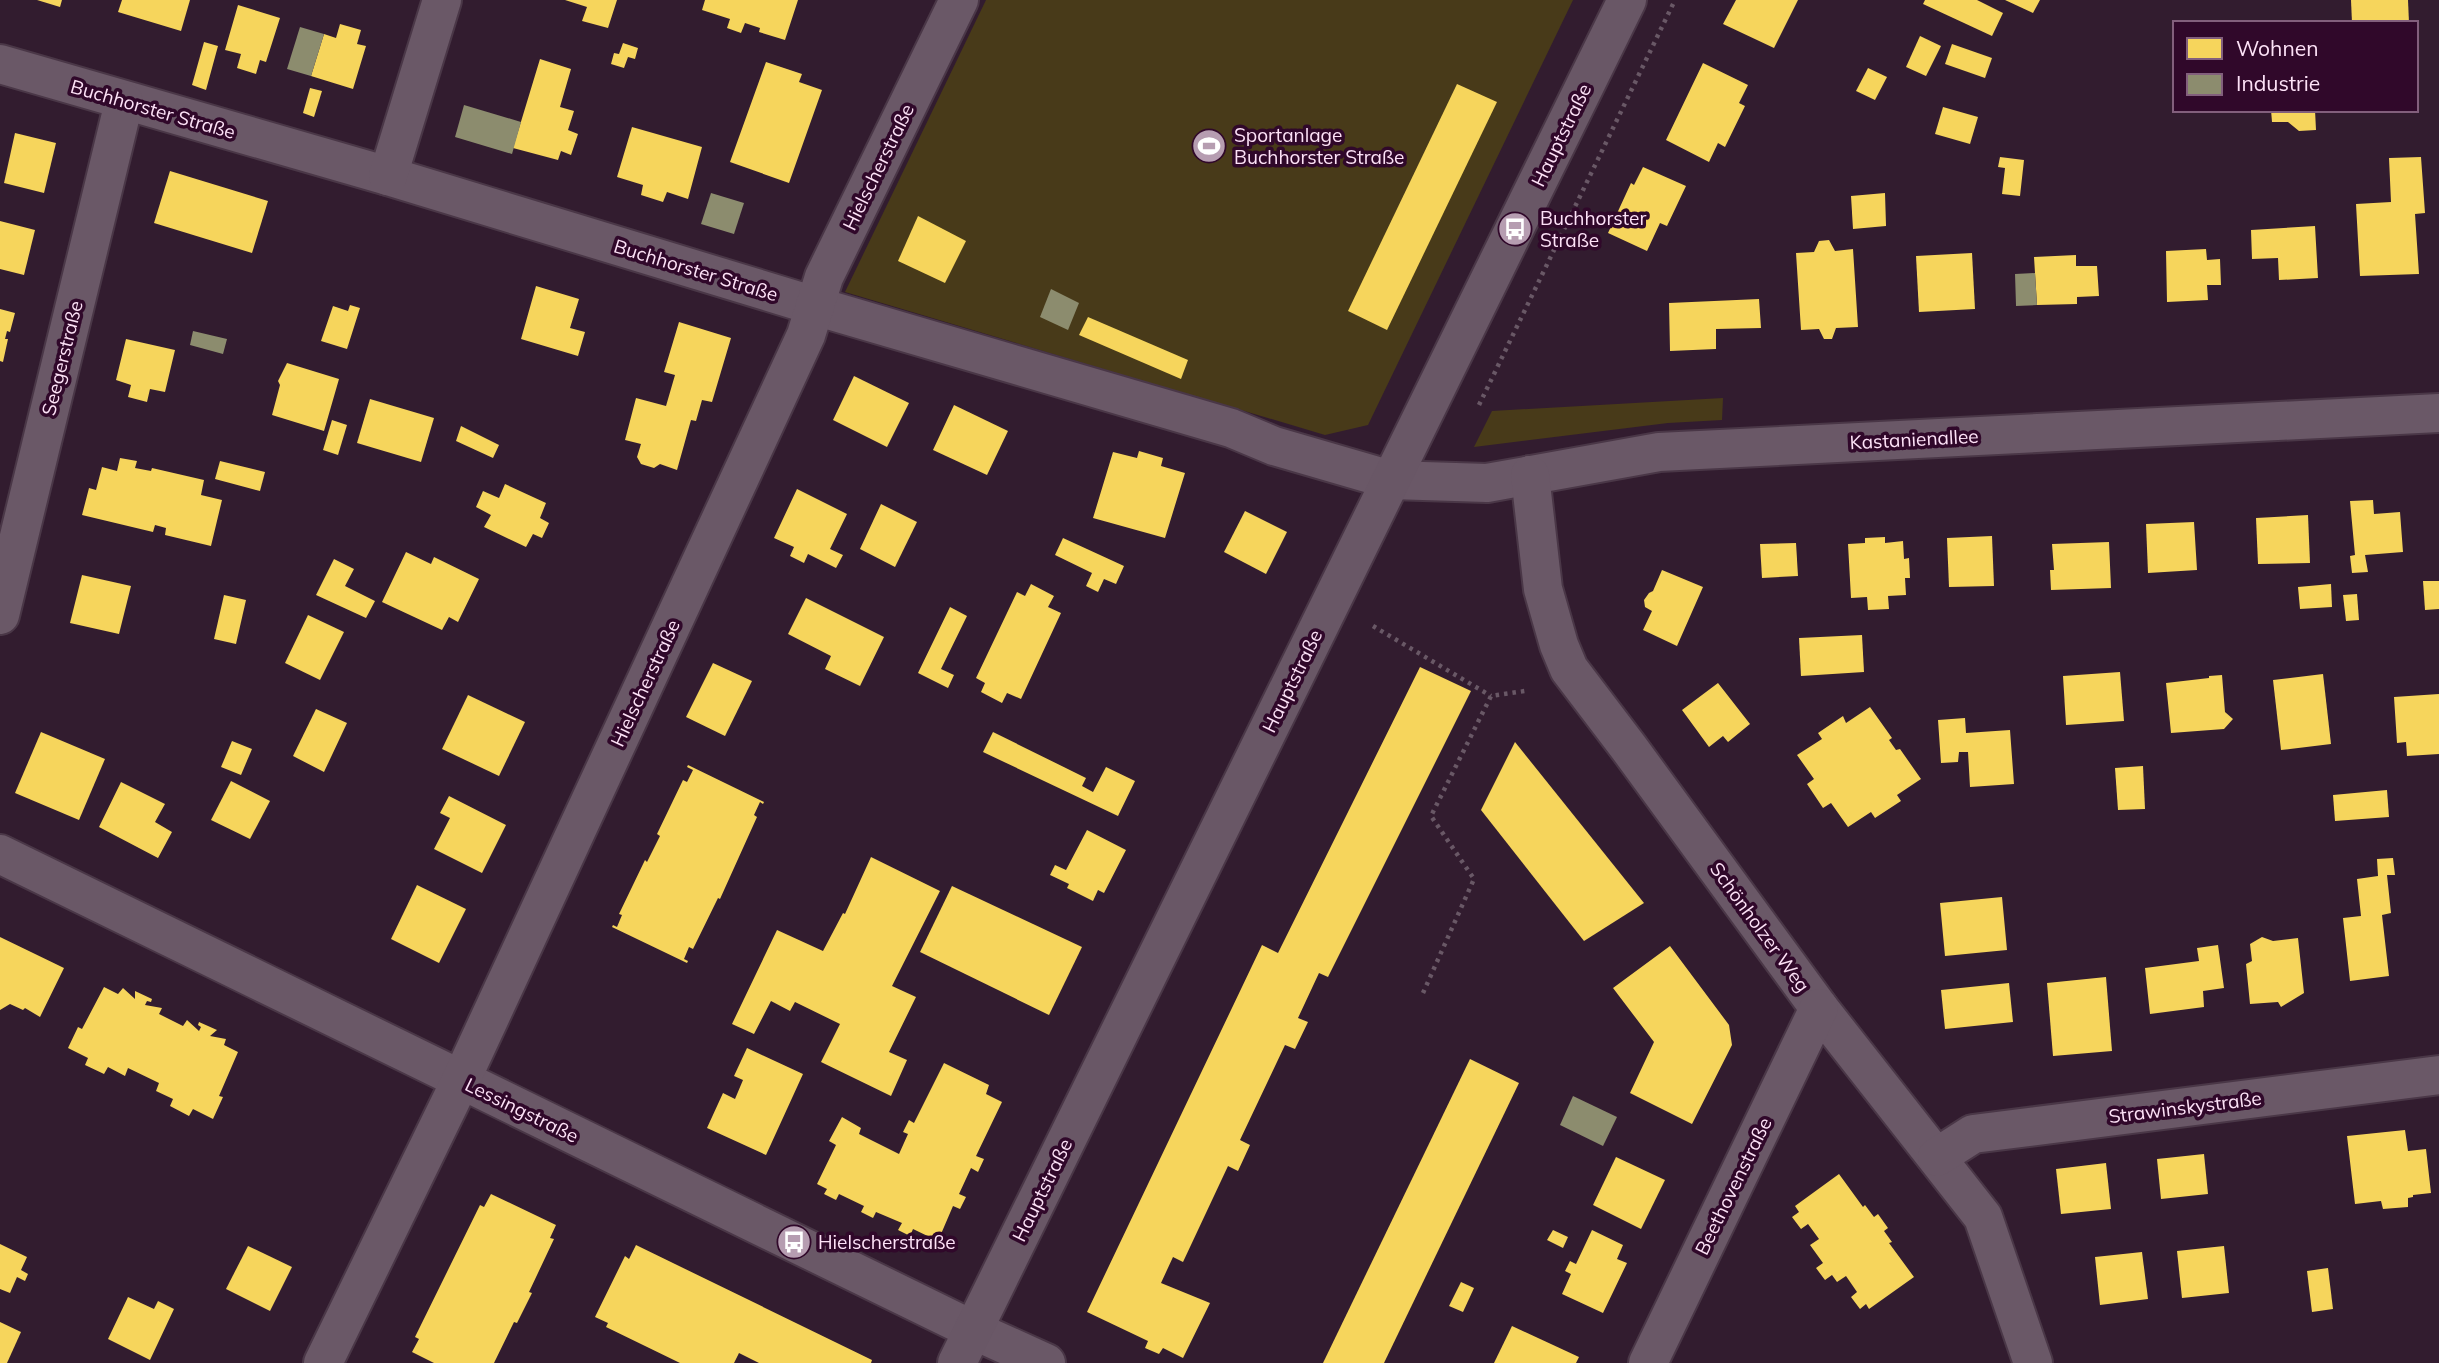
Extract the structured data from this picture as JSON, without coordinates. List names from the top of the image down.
{
  "streets": {
    "main road": ["Hauptstraße"],
    "street": [
      "Buchhorster Straße",
      "Hielscherstraße",
      "Seegerstraße",
      "Kastanienallee",
      "Schönholzer Weg",
      "Strawinskystraße",
      "Lessingstraße",
      "Beethovenstraße"
    ]
  },
  "crossings": [
    ["Buchhorster Straße", "Hauptstraße"],
    ["Buchhorster Straße", "Hielscherstraße"],
    ["Buchhorster Straße", "Seegerstraße"],
    ["Buchhorster Straße", "Kastanienallee"],
    ["Hauptstraße", "Kastanienallee"],
    ["Hauptstraße", "Lessingstraße"],
    ["Hielscherstraße", "Lessingstraße"],
    ["Kastanienallee", "Schönholzer Weg"],
    ["Schönholzer Weg", "Strawinskystraße"],
    ["Schönholzer Weg", "Beethovenstraße"]
  ],
  "places": {
    "sports": ["Sportanlage Buchhorster Straße"],
    "bus stop": ["Buchhorster Straße", "Hielscherstraße"]
  },
  "legend": ["Wohnen", "Industrie"]
}
